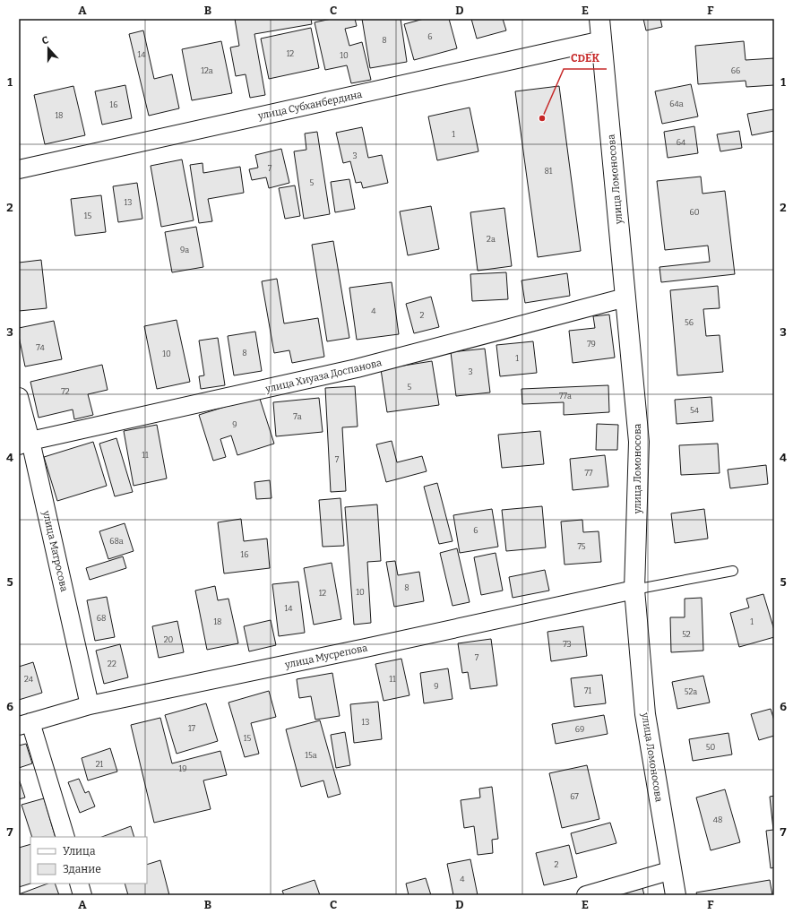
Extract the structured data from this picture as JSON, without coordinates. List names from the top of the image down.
{
  "streets": {
    "main road": ["улица Ломоносова"],
    "street": [
      "улица Субханбердина",
      "улица Хиуаза Доспанова",
      "улица Матросова",
      "улица Мусрепова"
    ]
  },
  "crossings": [
    ["улица Субханбердина", "улица Ломоносова"],
    ["улица Ломоносова", "улица Хиуаза Доспанова"],
    ["улица Ломоносова", "улица Мусрепова"],
    ["улица Хиуаза Доспанова", "улица Матросова"],
    ["улица Матросова", "улица Мусрепова"]
  ],
  "places": ["CDEK"],
  "house_numbers": [
    "6",
    "8",
    "12",
    "14",
    "10",
    "12а",
    "66",
    "64а",
    "16",
    "18",
    "1",
    "64",
    "3",
    "7",
    "81",
    "5",
    "13",
    "60",
    "15",
    "2а",
    "9а",
    "4",
    "2",
    "56",
    "79",
    "74",
    "8",
    "10",
    "1",
    "3",
    "5",
    "72",
    "77а",
    "54",
    "7а",
    "9",
    "11",
    "7",
    "77",
    "6",
    "68а",
    "75",
    "16",
    "8",
    "10",
    "12",
    "14",
    "68",
    "18",
    "1",
    "52",
    "20",
    "73",
    "7",
    "22",
    "24",
    "11",
    "9",
    "71",
    "52а",
    "13",
    "17",
    "69",
    "15",
    "50",
    "15а",
    "21",
    "19",
    "67",
    "48",
    "2",
    "4"
  ],
  "legend": ["Улица", "Здание"],
  "north": "top",
  "grid": {
    "columns": [
      "A",
      "B",
      "C",
      "D",
      "E",
      "F"
    ],
    "rows": [
      "1",
      "2",
      "3",
      "4",
      "5",
      "6",
      "7"
    ]
  }
}
